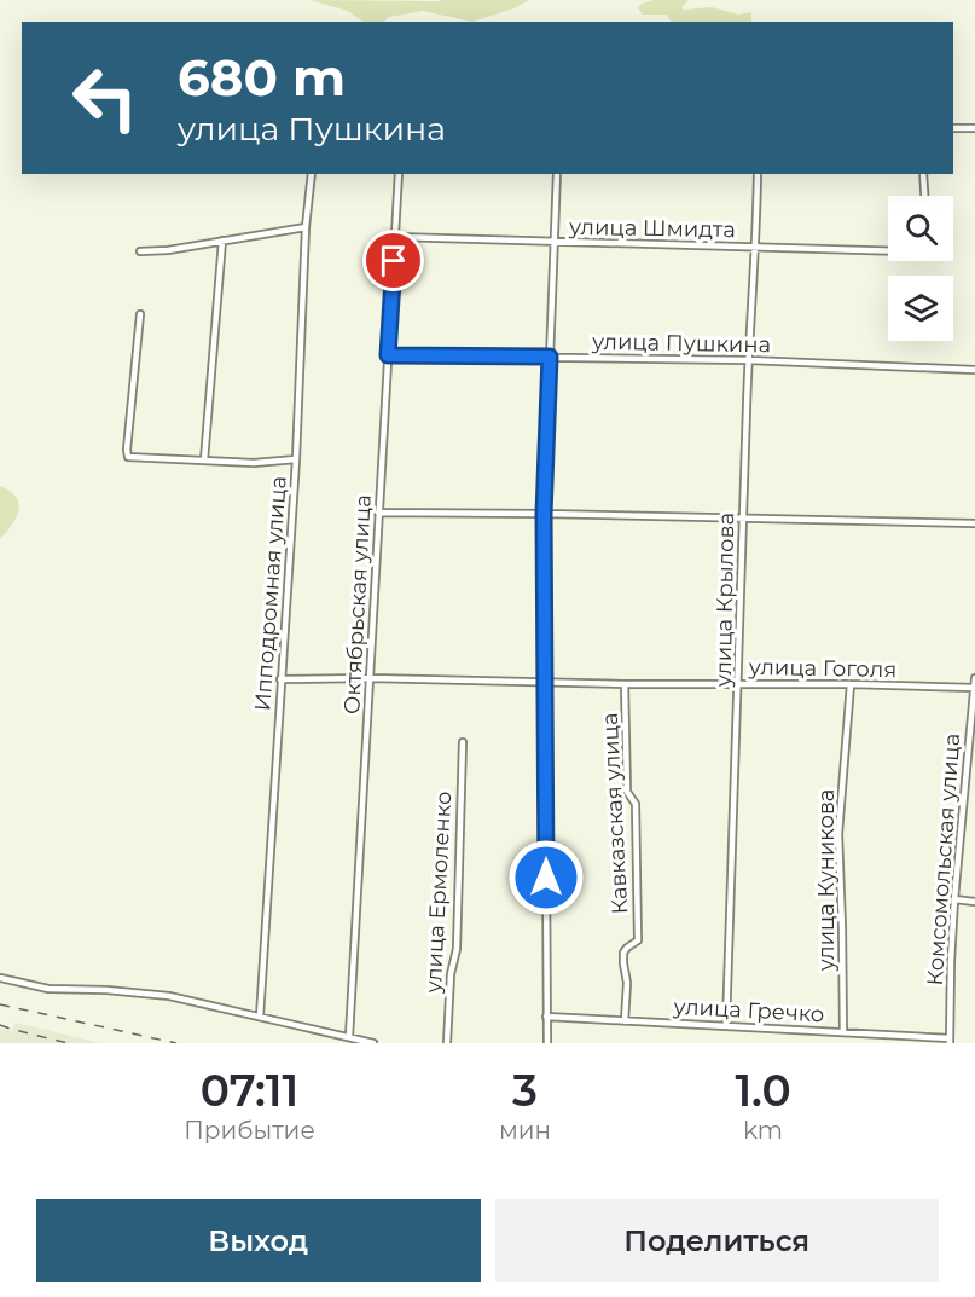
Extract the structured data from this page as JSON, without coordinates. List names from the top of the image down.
{
  "streets": {
    "street": [
      "улица Шмидта",
      "улица Пушкина",
      "Ипподромная улица",
      "улица Крылова",
      "Октябрьская улица",
      "улица Гоголя",
      "Кавказская улица",
      "Комсомольская улица",
      "улица Куникова",
      "улица Ермоленко",
      "улица Гречко"
    ]
  },
  "crossings": [
    ["улица Шмидта", "улица Крылова"],
    ["улица Шмидта", "Октябрьская улица"],
    ["улица Пушкина", "улица Крылова"],
    ["улица Пушкина", "Октябрьская улица"],
    ["Ипподромная улица", "улица Гоголя"],
    ["улица Крылова", "улица Гоголя"],
    ["улица Крылова", "улица Гречко"],
    ["Октябрьская улица", "улица Гоголя"],
    ["улица Гоголя", "Кавказская улица"],
    ["улица Гоголя", "Комсомольская улица"],
    ["улица Гоголя", "улица Куникова"],
    ["Кавказская улица", "улица Гречко"],
    ["Комсомольская улица", "улица Гречко"],
    ["улица Куникова", "улица Гречко"]
  ],
  "page": {
    "turn": ["680 m", "улица Пушкина"],
    "eta": [
      "07:11",
      "Прибытие",
      "3",
      "мин",
      "1.0",
      "km"
    ],
    "buttons": ["Выход", "Поделиться"]
  }
}
